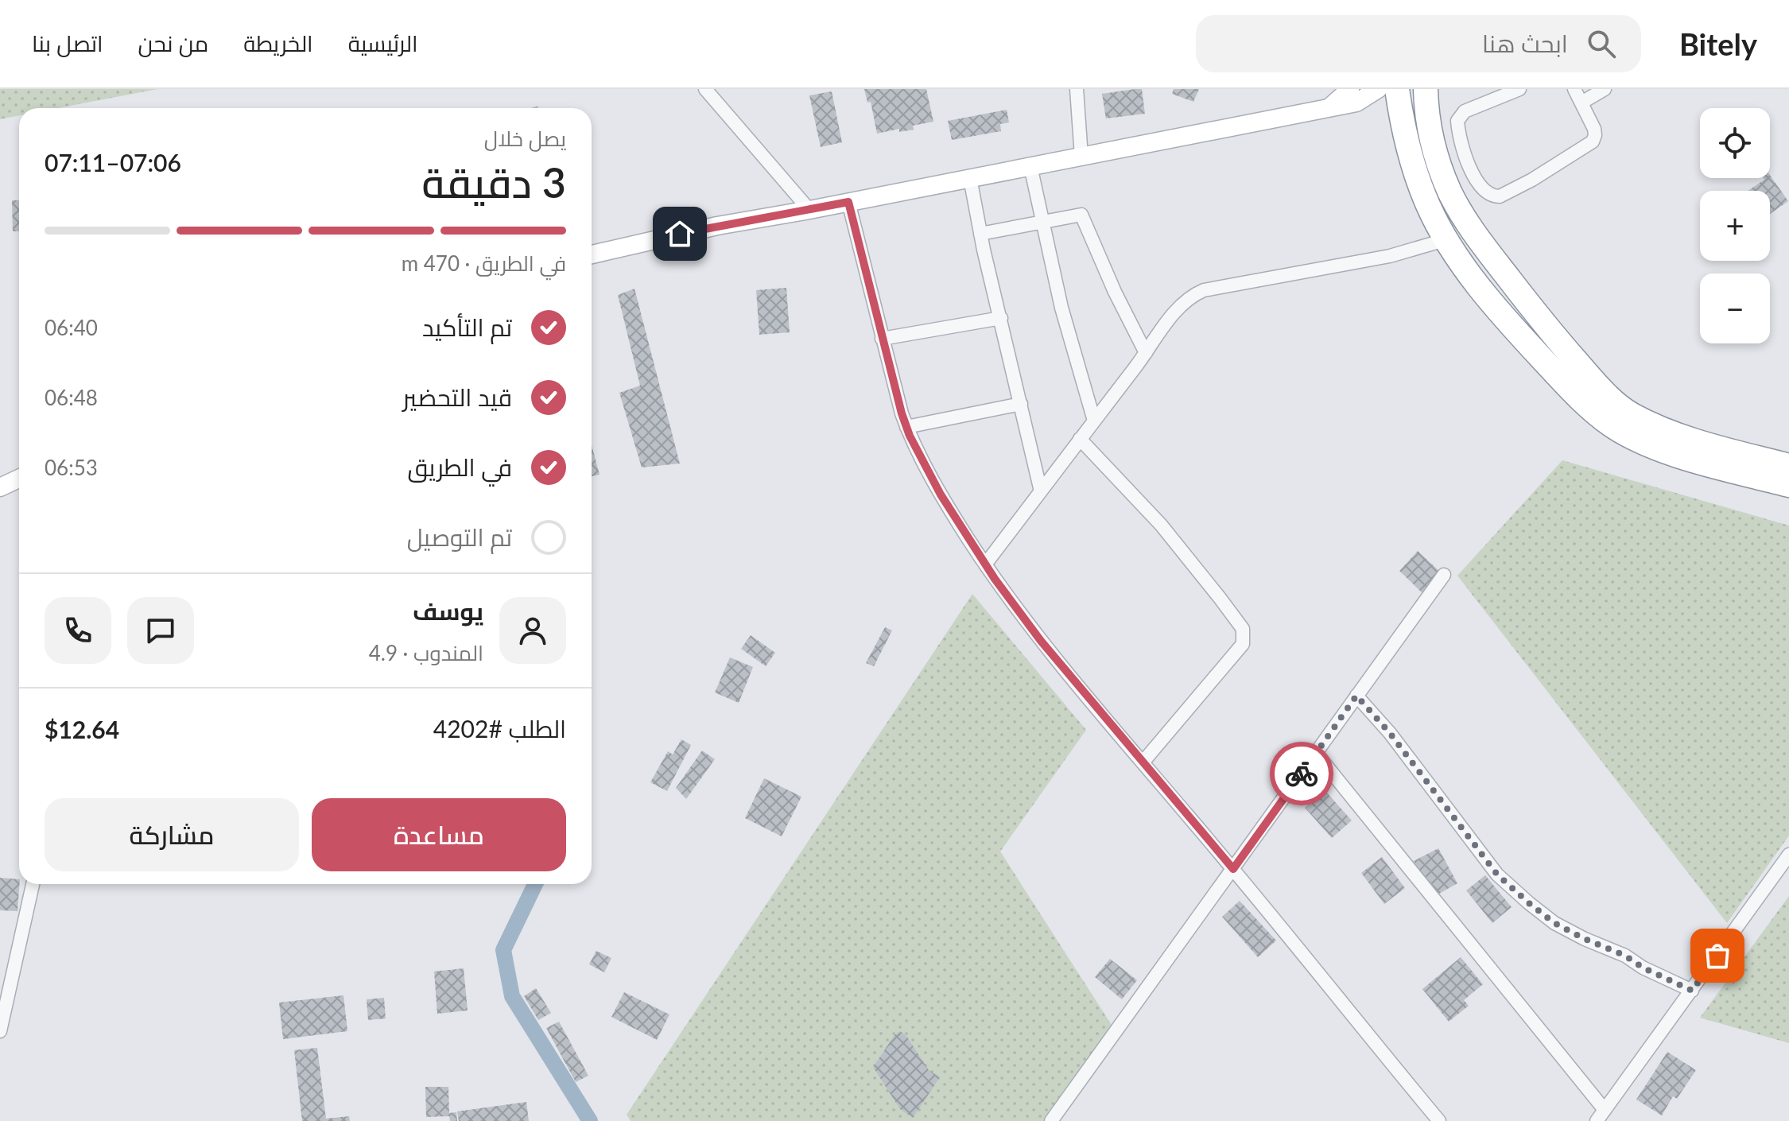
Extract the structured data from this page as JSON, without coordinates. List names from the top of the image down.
{
  "page": {
    "header": "Bitely",
    "search": "ابحث هنا",
    "nav": [
      "الرئيسية",
      "الخريطة",
      "من نحن",
      "اتصل بنا"
    ],
    "map_buttons": ["+", "−"],
    "heading": ["3 دقيقة", "يصل خلال", "07:06–07:11"],
    "panel": [
      "يوسف",
      "المندوب · 4.9",
      "الطلب #4202",
      "$12.64"
    ],
    "bar": "في الطريق · 470 m",
    "list": [
      ["تم التأكيد", "06:40"],
      ["قيد التحضير", "06:48"],
      ["في الطريق", "06:53"],
      "تم التوصيل"
    ],
    "buttons": ["مساعدة", "مشاركة"]
  }
}
